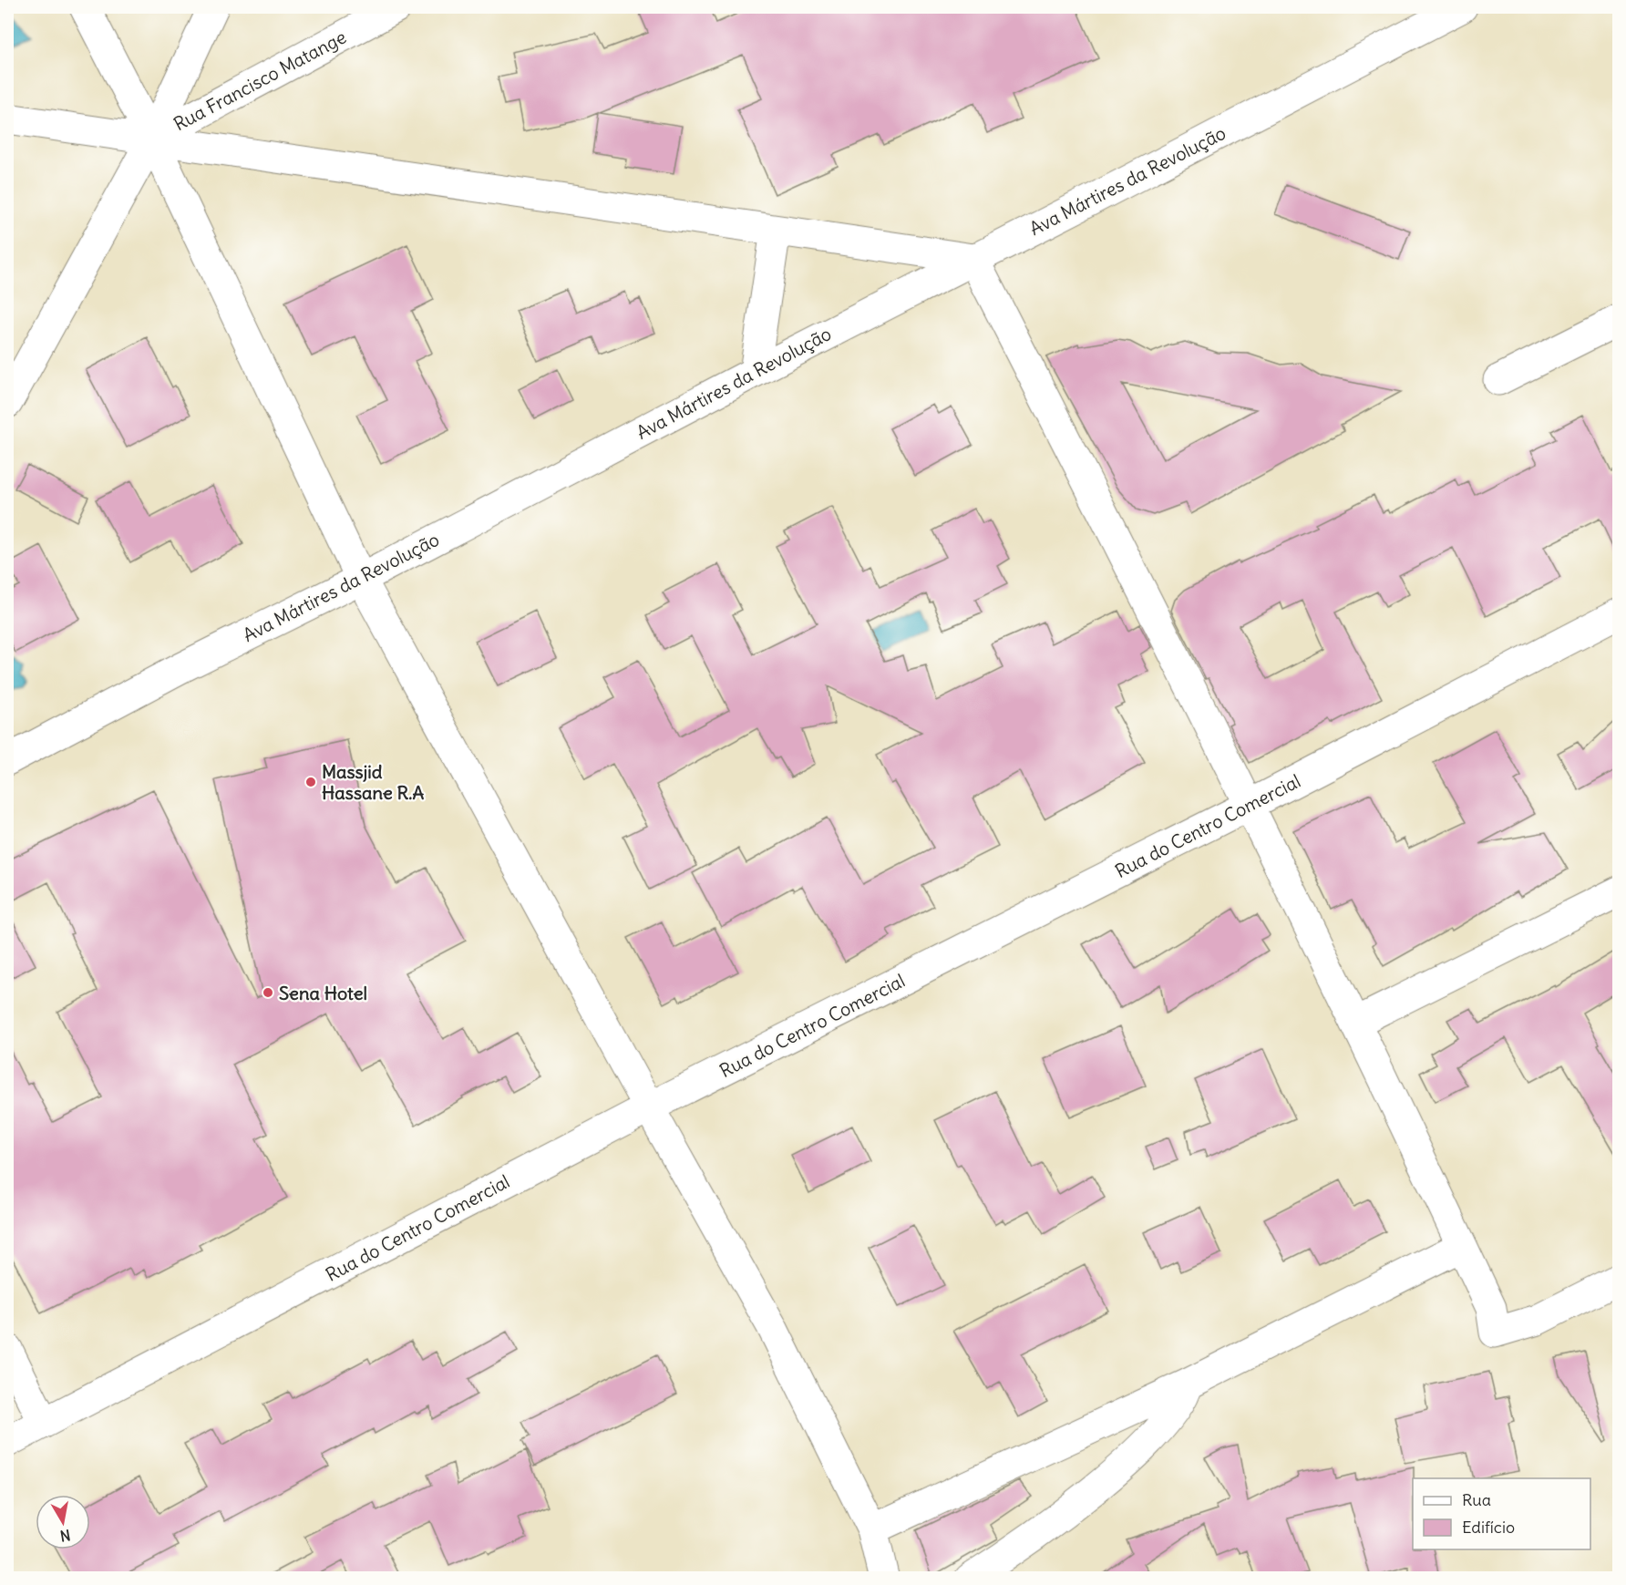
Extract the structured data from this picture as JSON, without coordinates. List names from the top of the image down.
{
  "streets": {
    "street": ["Rua Francisco Matange", "Ava Mártires da Revolução", "Rua do Centro Comercial"]
  },
  "places": ["Massjid Hassane R.A", "Sena Hotel"],
  "legend": ["Rua", "Edifício"],
  "north": "bottom"
}
